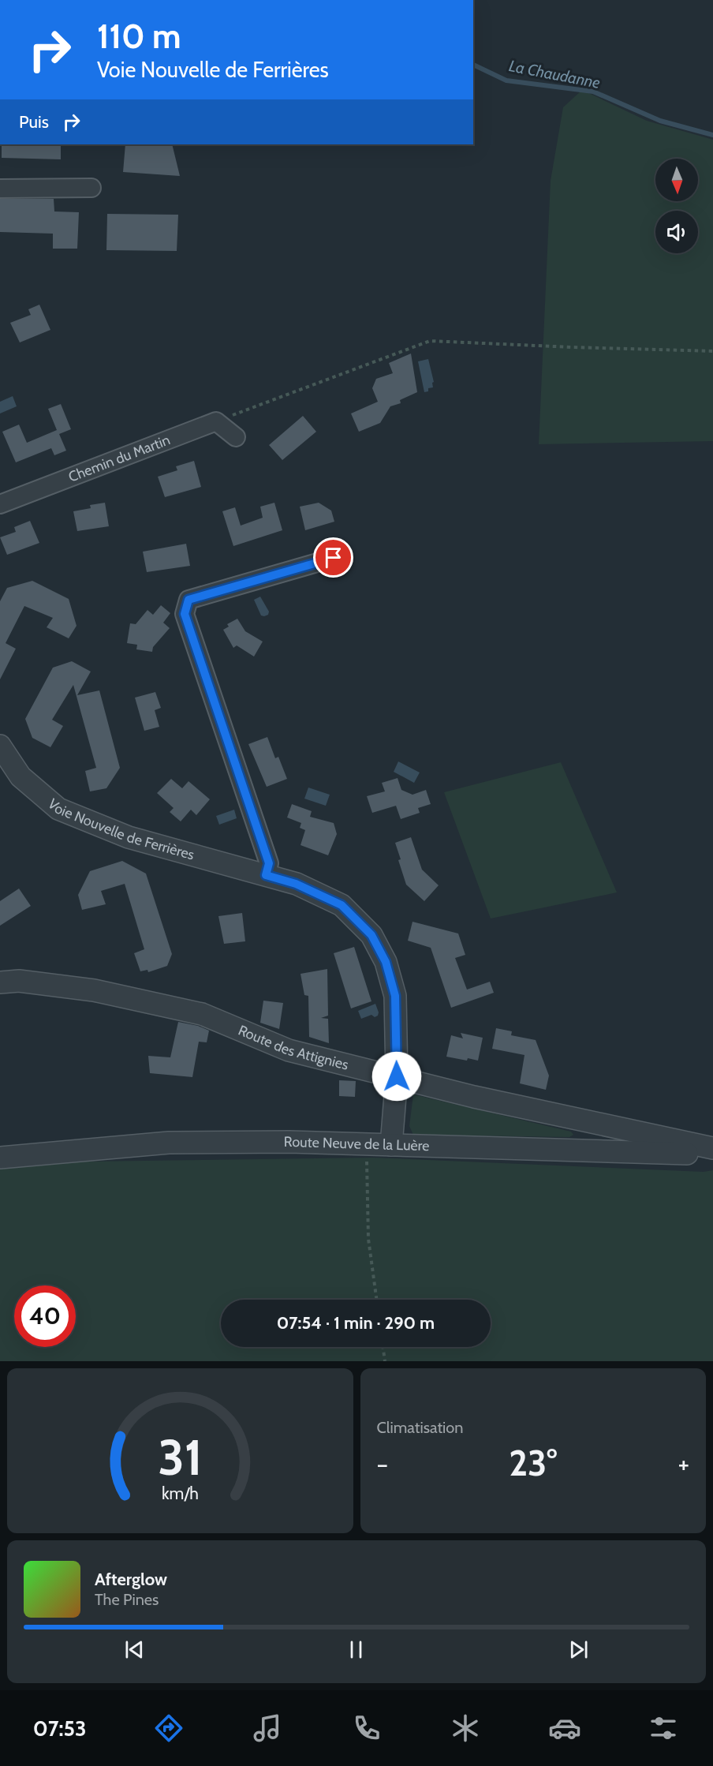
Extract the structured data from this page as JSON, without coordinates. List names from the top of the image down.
{
  "streets": {
    "street": [
      "Chemin du Martin",
      "Voie Nouvelle de Ferrières",
      "Route des Attignies",
      "Route Neuve de la Luère"
    ]
  },
  "crossings": [
    ["Voie Nouvelle de Ferrières", "Route des Attignies"],
    ["Voie Nouvelle de Ferrières", "Route Neuve de la Luère"]
  ],
  "water": ["La Chaudanne"],
  "north": "bottom",
  "page": {
    "turn": ["110 m", "Voie Nouvelle de Ferrières"],
    "then": "Puis",
    "limit": "40",
    "trip": "07:54 · 1 min · 290 m",
    "tile": "Climatisation",
    "heat": ["−", "23°", "+"],
    "song": ["Afterglow", "The Pines"],
    "tabs": "07:53",
    "gauge": ["31", "km/h"]
  }
}
